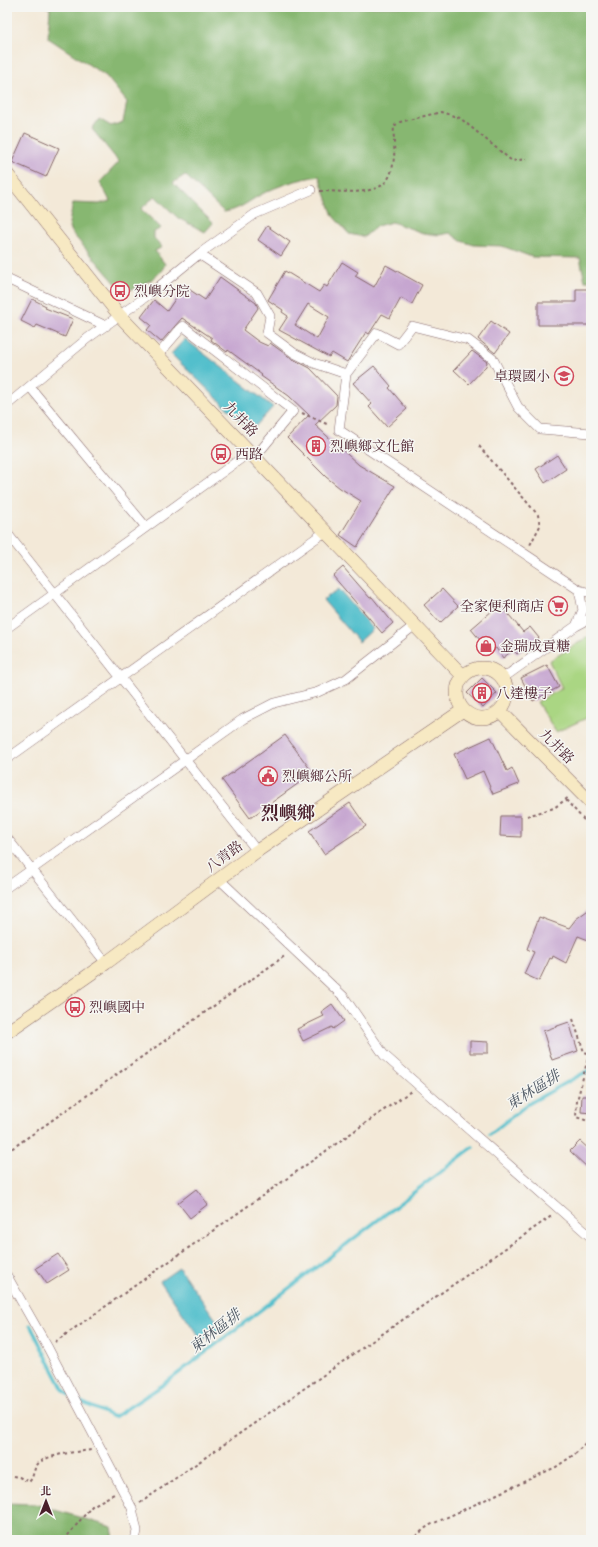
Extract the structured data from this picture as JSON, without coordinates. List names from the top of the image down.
{
  "streets": {
    "main road": ["九井路", "八青路"]
  },
  "crossings": [
    ["九井路", "八青路"]
  ],
  "districts": ["烈嶼鄉"],
  "water": ["東林區排"],
  "places": {
    "bus stop": ["烈嶼分院", "西路", "烈嶼國中"],
    "school or university": ["卓環國小"],
    "building": ["烈嶼鄉文化館", "八達樓子"],
    "supermarket": ["全家便利商店"],
    "shop": ["金瑞成貢糖"],
    "public building": ["烈嶼鄉公所"]
  },
  "north": "top"
}
